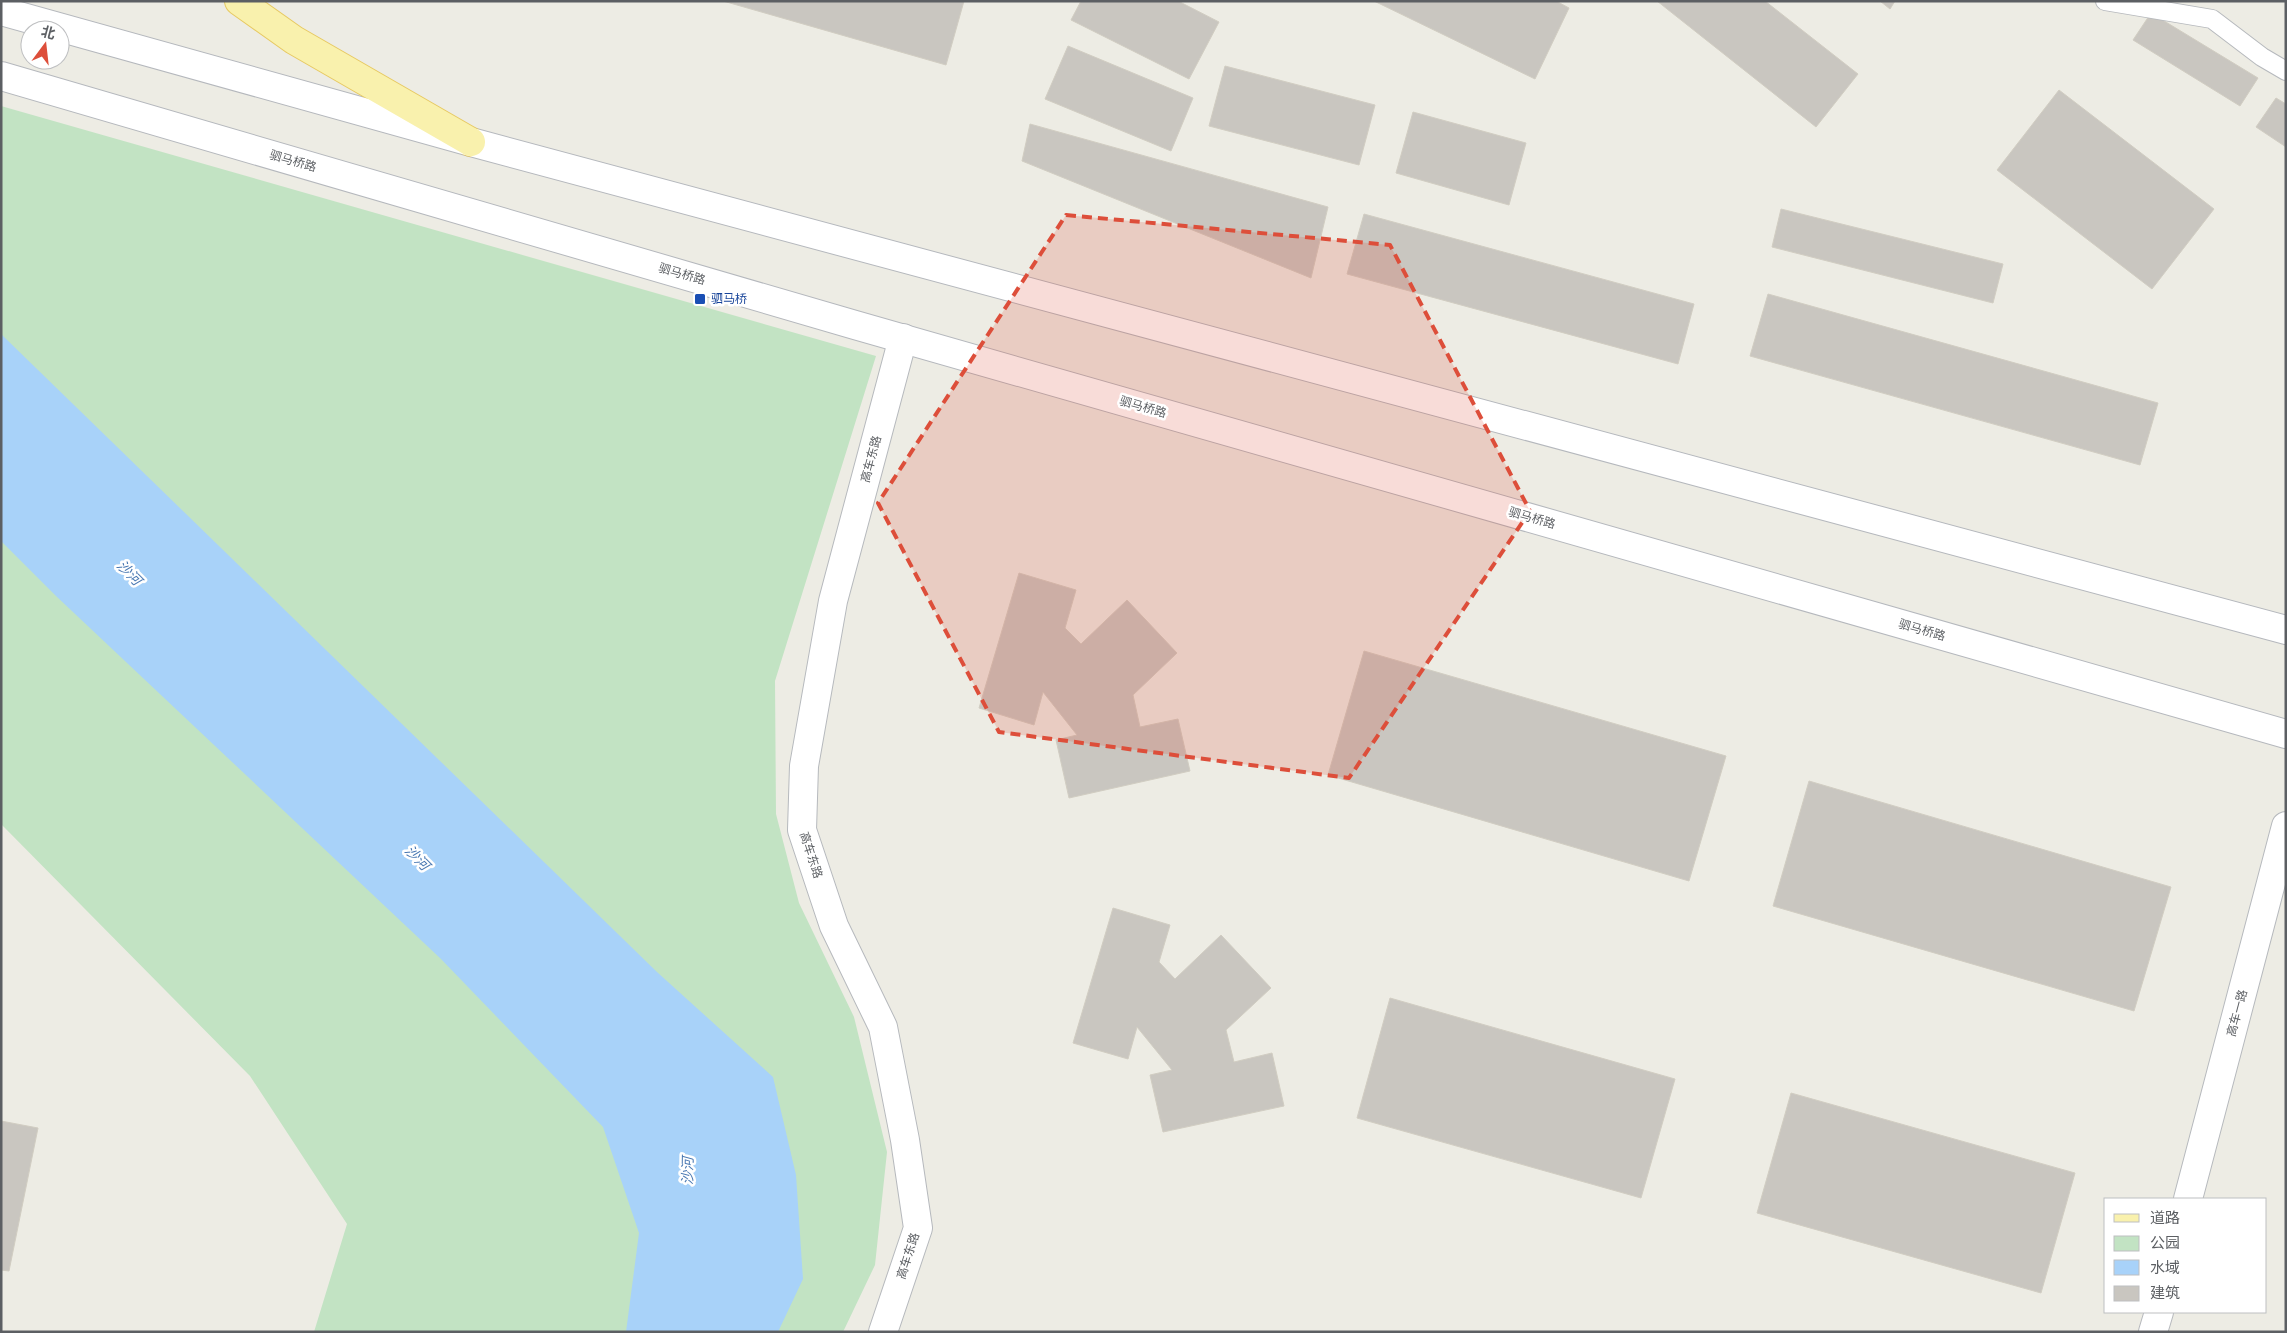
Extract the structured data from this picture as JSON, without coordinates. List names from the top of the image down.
{
  "streets": {
    "main road": ["驷马桥路", "高车东路", "高车一路"]
  },
  "crossings": [
    ["驷马桥路", "高车东路"]
  ],
  "water": ["沙河"],
  "places": {
    "transit": ["驷马桥"]
  },
  "legend": [
    "道路",
    "公园",
    "水域",
    "建筑"
  ],
  "north": "top"
}
